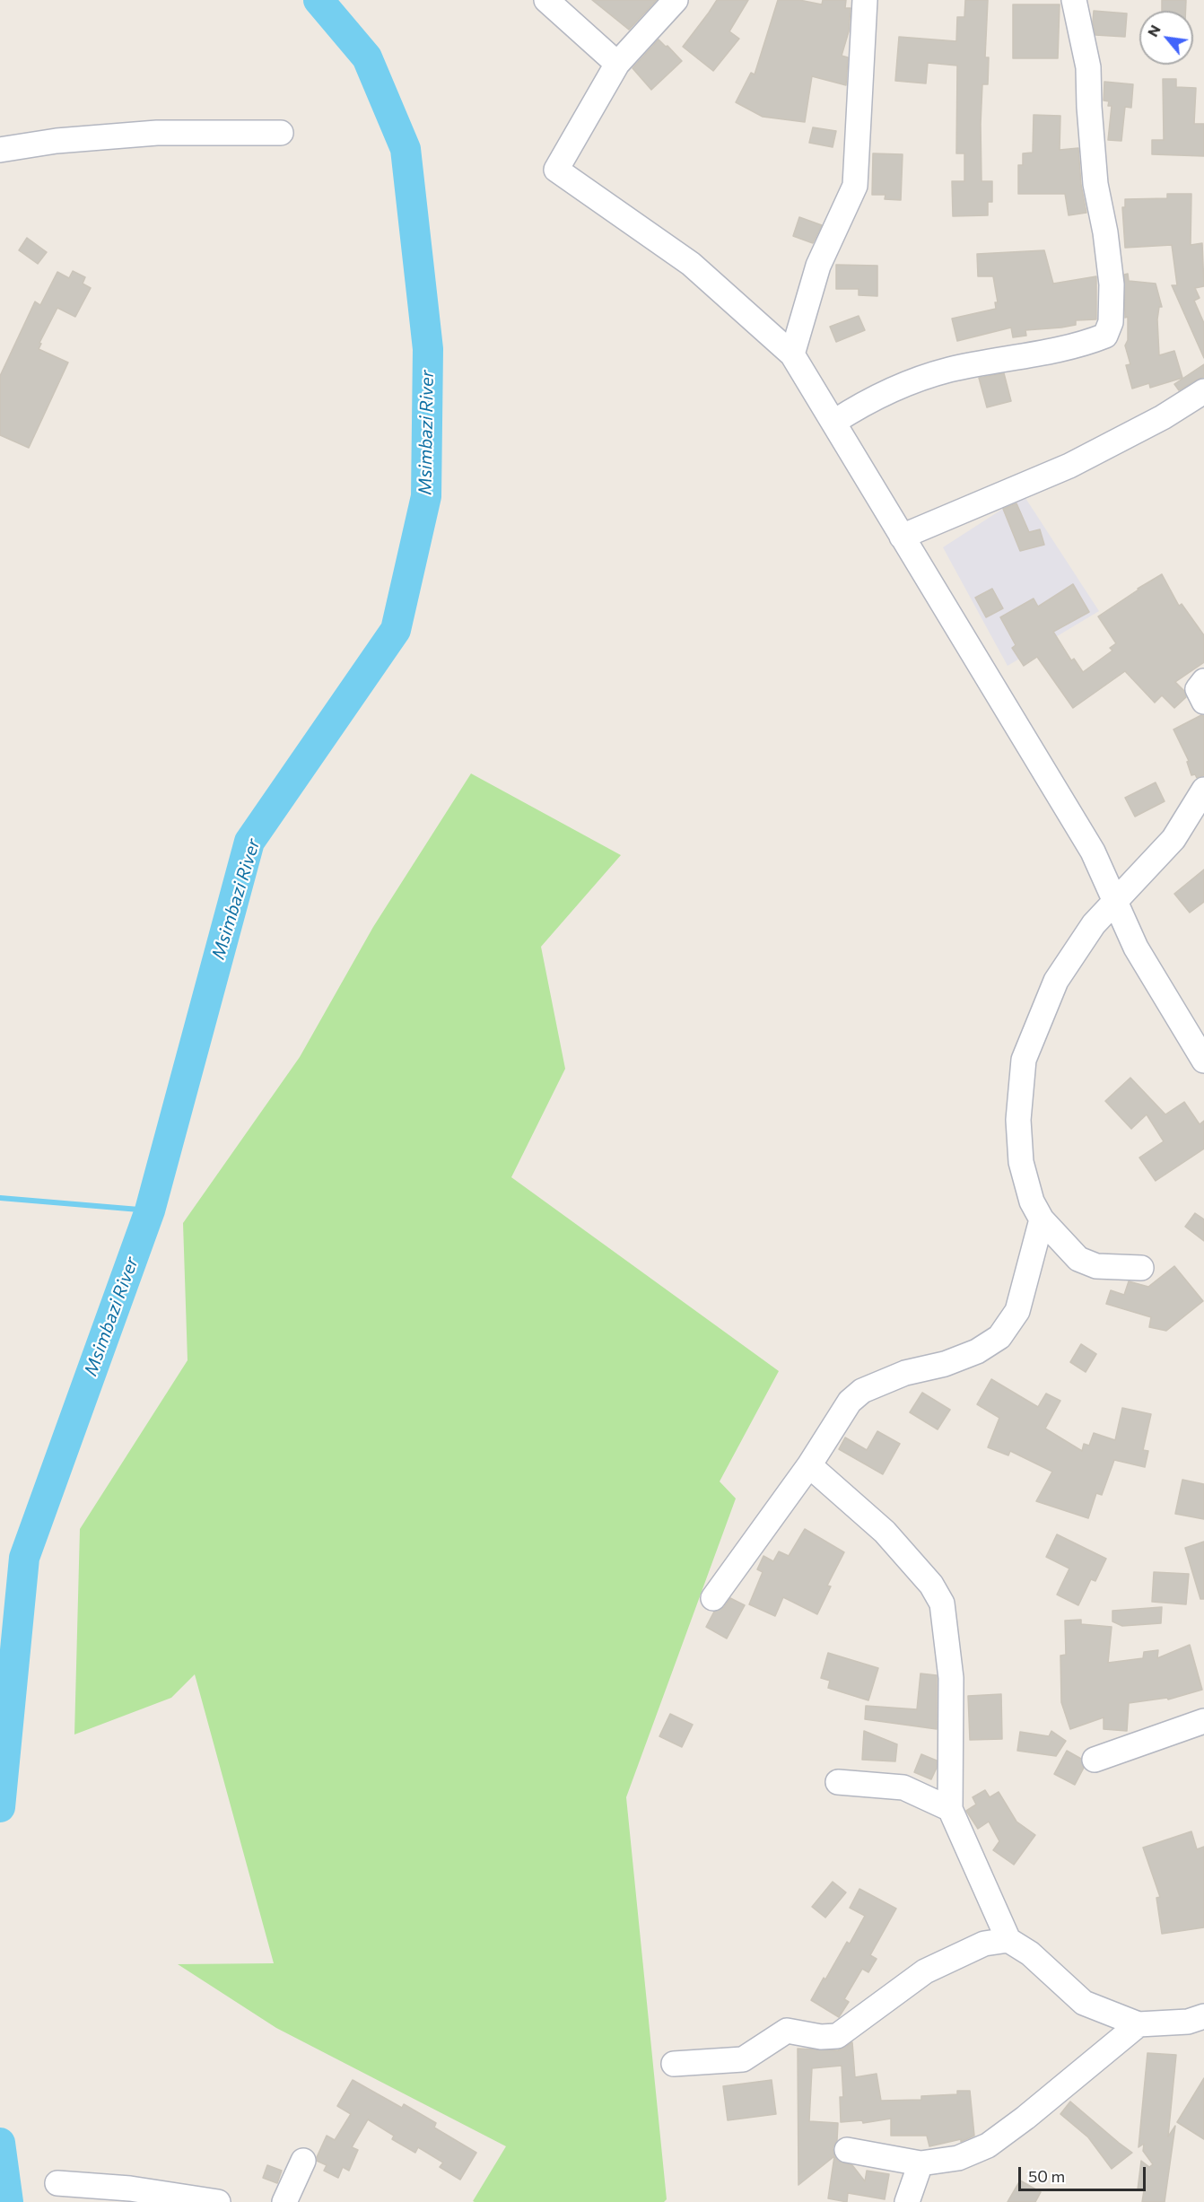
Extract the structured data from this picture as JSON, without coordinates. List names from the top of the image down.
{
  "water": ["Msimbazi River"],
  "scale_bar": "50 m",
  "north": "top left"
}
